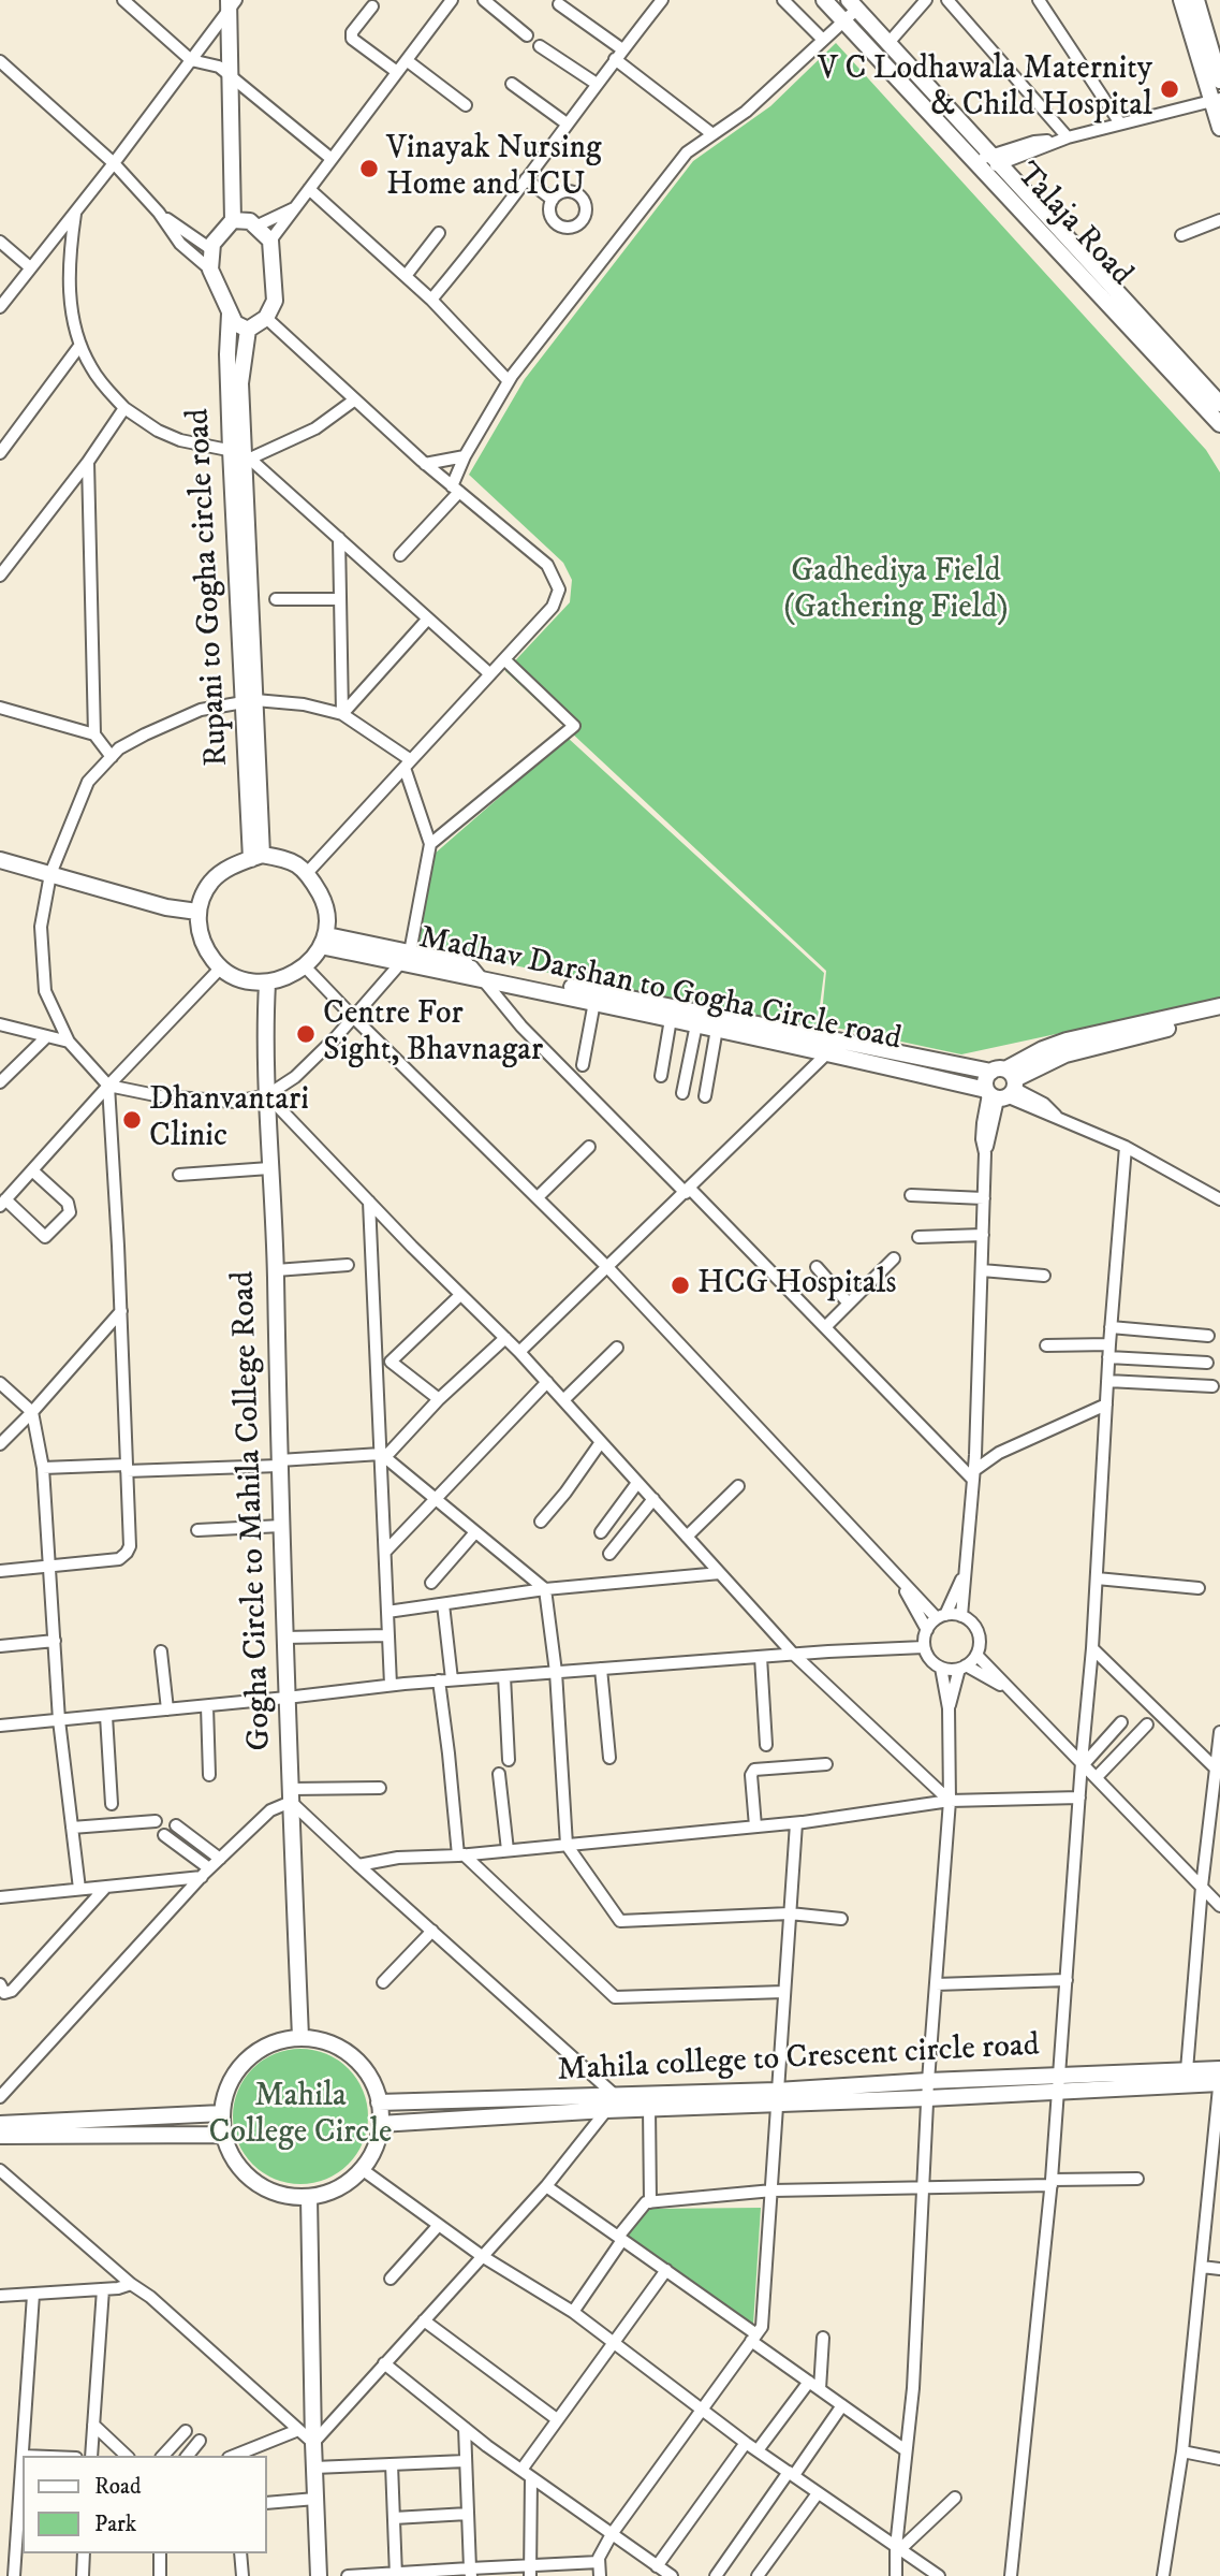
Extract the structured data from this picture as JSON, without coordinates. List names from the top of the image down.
{
  "streets": {
    "main road": [
      "Talaja Road",
      "Rupani to Gogha circle road",
      "Madhav Darshan to Gogha Circle road",
      "Gogha Circle to Mahila College Road",
      "Mahila college to Crescent circle road"
    ]
  },
  "crossings": [
    ["Rupani to Gogha circle road", "Madhav Darshan to Gogha Circle road"],
    ["Rupani to Gogha circle road", "Gogha Circle to Mahila College Road"],
    ["Madhav Darshan to Gogha Circle road", "Gogha Circle to Mahila College Road"],
    ["Gogha Circle to Mahila College Road", "Mahila college to Crescent circle road"]
  ],
  "parks": ["Gadhediya Field (Gathering Field)", "Mahila College Circle"],
  "places": [
    "V C Lodhawala Maternity & Child Hospital",
    "Vinayak Nursing Home and ICU",
    "Centre For Sight, Bhavnagar",
    "Dhanvantari Clinic",
    "HCG Hospitals"
  ],
  "legend": ["Road", "Park"]
}
